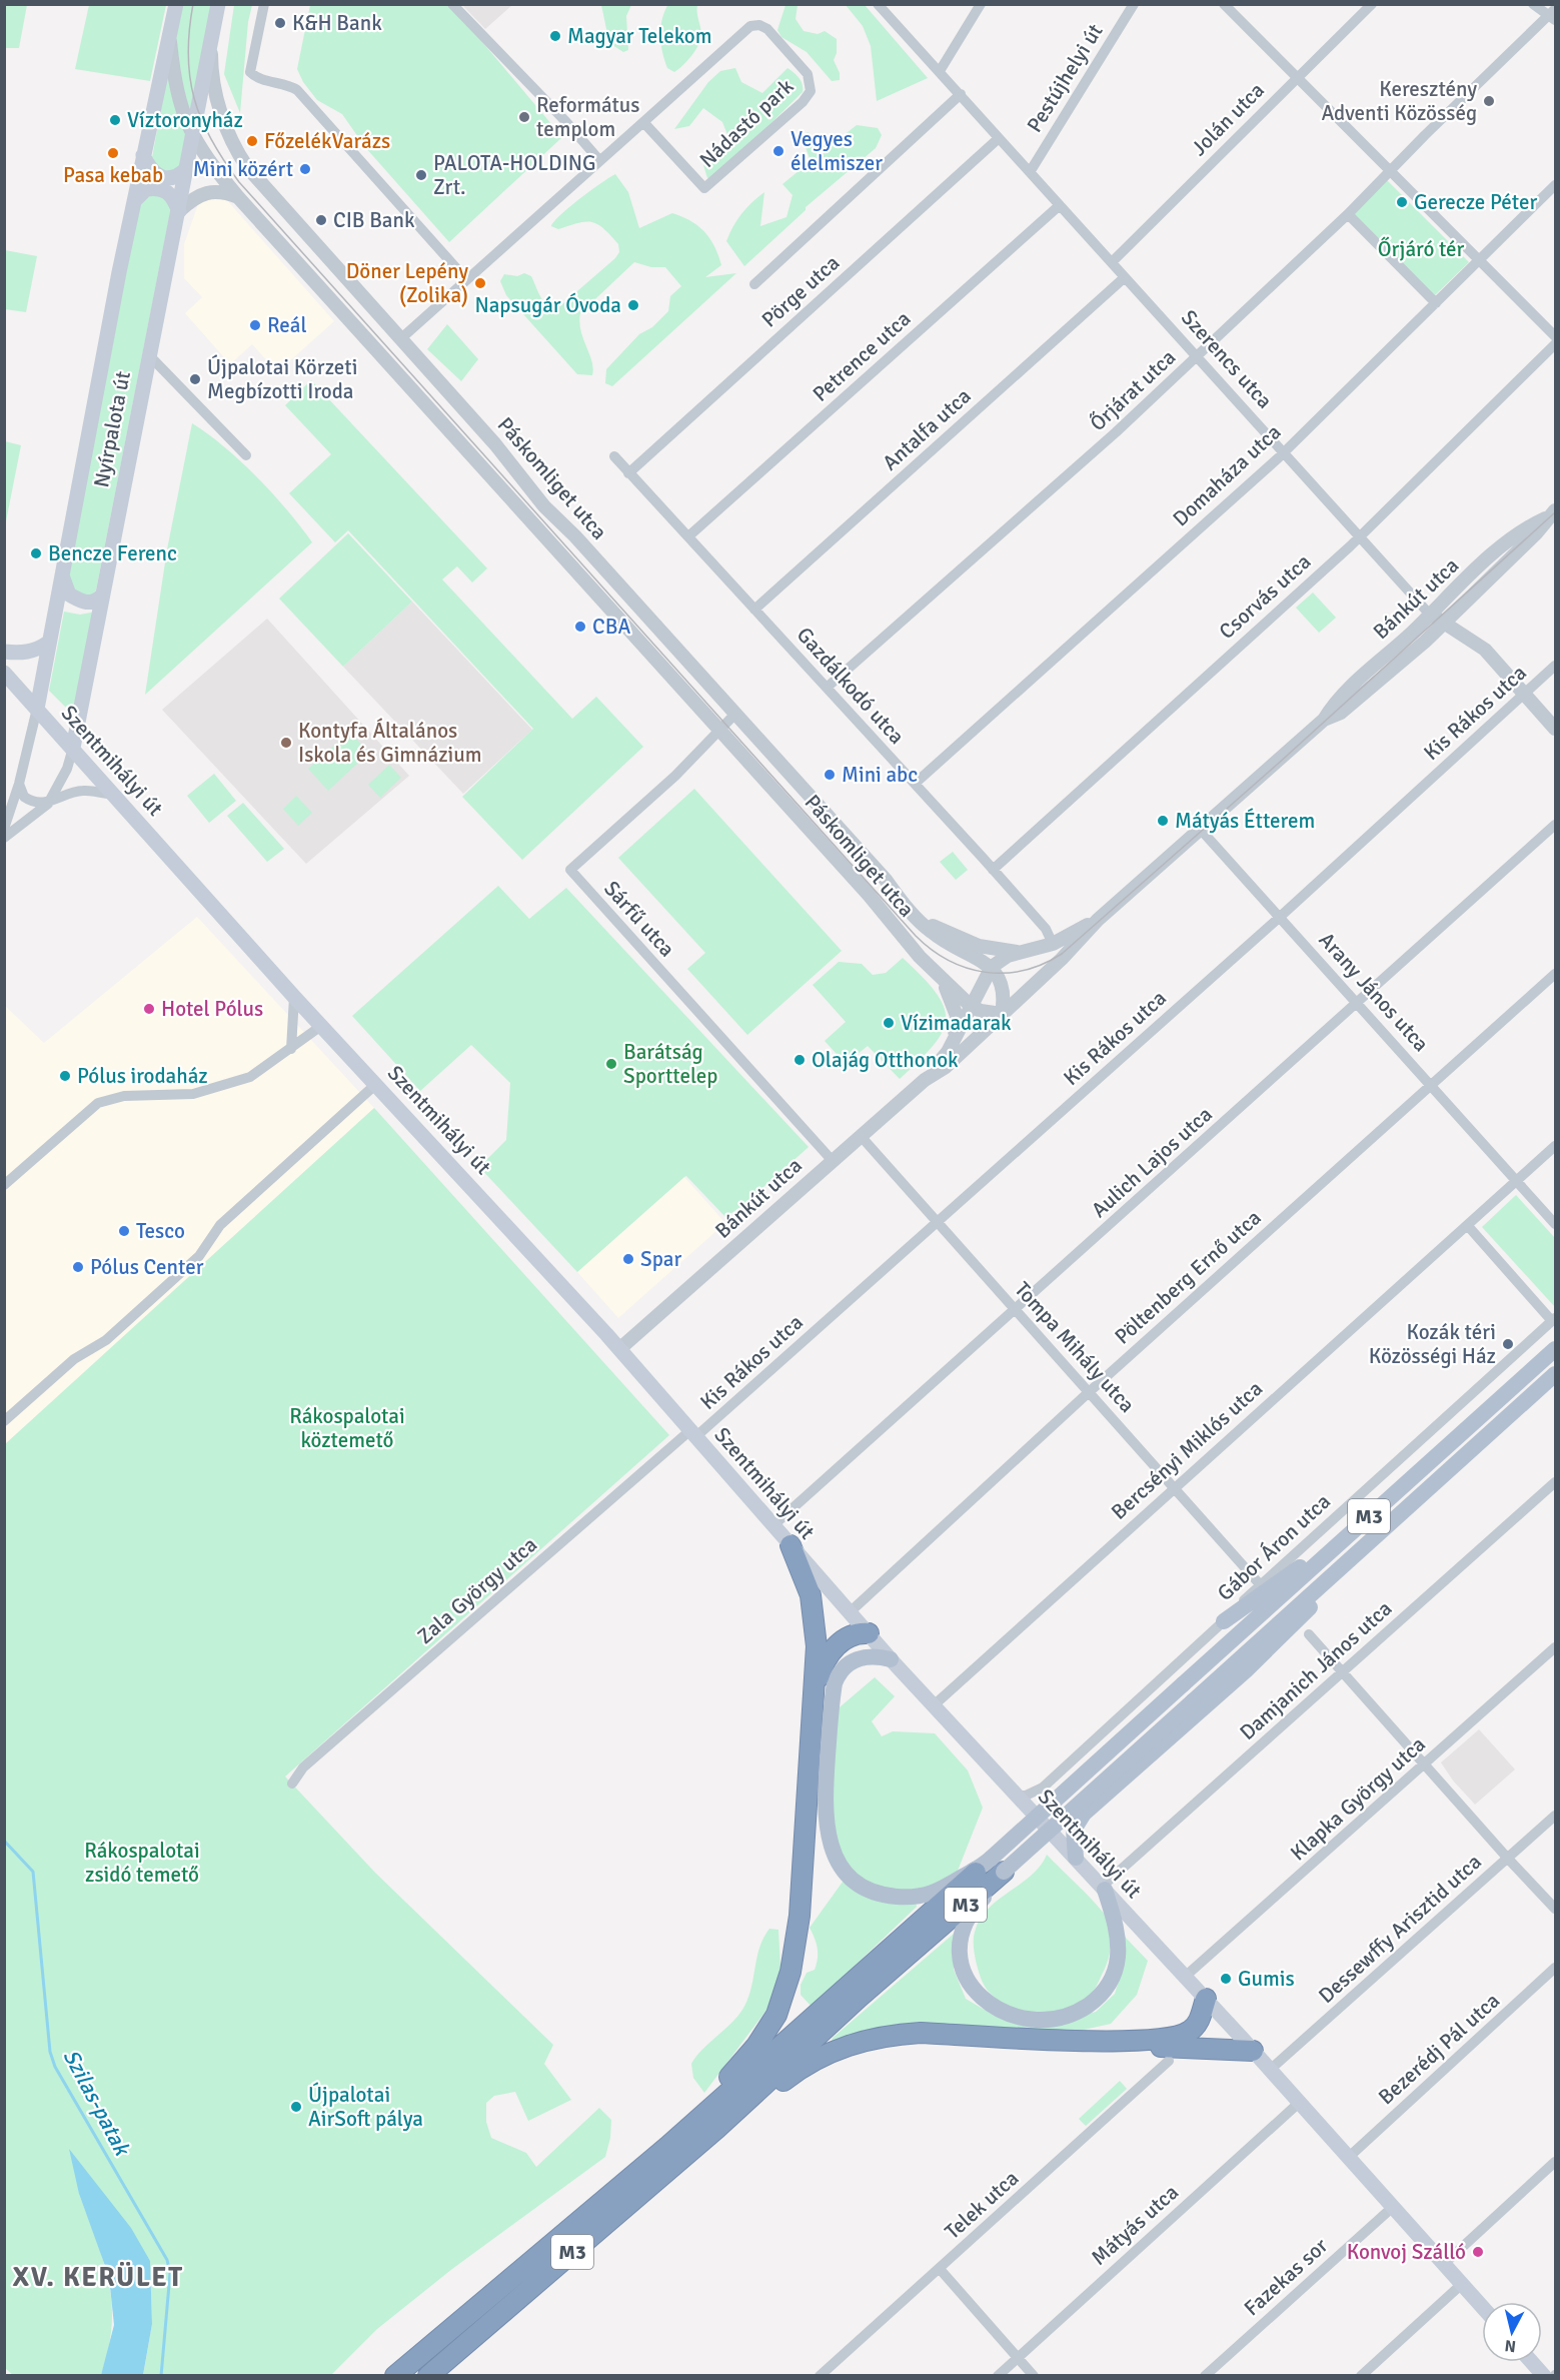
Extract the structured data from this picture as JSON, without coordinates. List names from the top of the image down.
{
  "streets": {
    "highway": ["M3"],
    "main road": ["Nyírpalota út", "Szentmihályi út"],
    "street": [
      "Pestújhelyi út",
      "Jolán utca",
      "Nádastó park",
      "Pörge utca",
      "Petrence utca",
      "Szerencs utca",
      "Őrjárat utca",
      "Antalfa utca",
      "Domaháza utca",
      "Páskomliget utca",
      "Csorvás utca",
      "Bánkút utca",
      "Gazdálkodó utca",
      "Kis Rákos utca",
      "Sárfű utca",
      "Arany János utca",
      "Aulich Lajos utca",
      "Pöltenberg Ernő utca",
      "Tompa Mihály utca",
      "Bercsényi Miklós utca",
      "Gábor Áron utca",
      "Zala György utca",
      "Damjanich János utca",
      "Klapka György utca",
      "Dessewffy Arisztid utca",
      "Bezerédj Pál utca",
      "Telek utca",
      "Mátyás utca",
      "Fazekas sor"
    ]
  },
  "crossings": [
    ["Pestújhelyi út", "Szerencs utca"],
    ["Jolán utca", "Szerencs utca"],
    ["Nádastó park", "Páskomliget utca"],
    ["Pörge utca", "Szerencs utca"],
    ["Pörge utca", "Gazdálkodó utca"],
    ["Petrence utca", "Szerencs utca"],
    ["Petrence utca", "Gazdálkodó utca"],
    ["Szerencs utca", "Őrjárat utca"],
    ["Szerencs utca", "Antalfa utca"],
    ["Szerencs utca", "Domaháza utca"],
    ["Szerencs utca", "Csorvás utca"],
    ["Szerencs utca", "Bánkút utca"],
    ["Szerencs utca", "Kis Rákos utca"],
    ["Őrjárat utca", "Gazdálkodó utca"],
    ["Nyírpalota út", "Páskomliget utca"],
    ["Nyírpalota út", "Szentmihályi út"],
    ["Antalfa utca", "Gazdálkodó utca"],
    ["Domaháza utca", "Gazdálkodó utca"],
    ["Páskomliget utca", "Bánkút utca"],
    ["Páskomliget utca", "Sárfű utca"],
    ["Csorvás utca", "Gazdálkodó utca"],
    ["Bánkút utca", "Gazdálkodó utca"],
    ["Bánkút utca", "Szentmihályi út"],
    ["Bánkút utca", "Sárfű utca"],
    ["Bánkút utca", "Arany János utca"],
    ["Bánkút utca", "Tompa Mihály utca"],
    ["Kis Rákos utca", "Szentmihályi út"],
    ["Kis Rákos utca", "Arany János utca"],
    ["Kis Rákos utca", "Tompa Mihály utca"],
    ["Kis Rákos utca", "Zala György utca"],
    ["Szentmihályi út", "Aulich Lajos utca"],
    ["Szentmihályi út", "Pöltenberg Ernő utca"],
    ["Szentmihályi út", "Bercsényi Miklós utca"],
    ["Szentmihályi út", "Gábor Áron utca"],
    ["Szentmihályi út", "Zala György utca"],
    ["Szentmihályi út", "Damjanich János utca"],
    ["Szentmihályi út", "Klapka György utca"],
    ["Szentmihályi út", "Dessewffy Arisztid utca"],
    ["Szentmihályi út", "Bezerédj Pál utca"],
    ["Szentmihályi út", "Mátyás utca"],
    ["Szentmihályi út", "Fazekas sor"],
    ["Arany János utca", "Aulich Lajos utca"],
    ["Arany János utca", "Pöltenberg Ernő utca"],
    ["Arany János utca", "Bercsényi Miklós utca"],
    ["Aulich Lajos utca", "Tompa Mihály utca"],
    ["Pöltenberg Ernő utca", "Tompa Mihály utca"],
    ["Tompa Mihály utca", "Bercsényi Miklós utca"],
    ["Tompa Mihály utca", "Gábor Áron utca"]
  ],
  "districts": ["XV. KERÜLET"],
  "water": ["Szilas-patak"],
  "parks": ["Őrjáró tér", "Rákospalotai köztemető", "Rákospalotai zsidó temető"],
  "places": [
    "K&H Bank",
    "Magyar Telekom",
    "Keresztény Adventi Közösség",
    "Református templom",
    "Víztoronyház",
    "FőzelékVarázs",
    "Vegyes élelmiszer",
    "Pasa kebab",
    "Mini közért",
    "PALOTA-HOLDING Zrt.",
    "Gerecze Péter",
    "CIB Bank",
    "Döner Lepény (Zolika)",
    "Napsugár Óvoda",
    "Reál",
    "Újpalotai Körzeti Megbízotti Iroda",
    "Bencze Ferenc",
    "CBA",
    "Kontyfa Általános Iskola és Gimnázium",
    "Mini abc",
    "Mátyás Étterem",
    "Hotel Pólus",
    "Vízimadarak",
    "Olajág Otthonok",
    "Barátság Sporttelep",
    "Pólus irodaház",
    "Tesco",
    "Spar",
    "Pólus Center",
    "Kozák téri Közösségi Ház",
    "Gumis",
    "Újpalotai AirSoft pálya",
    "Konvoj Szálló"
  ],
  "north": "bottom"
}
